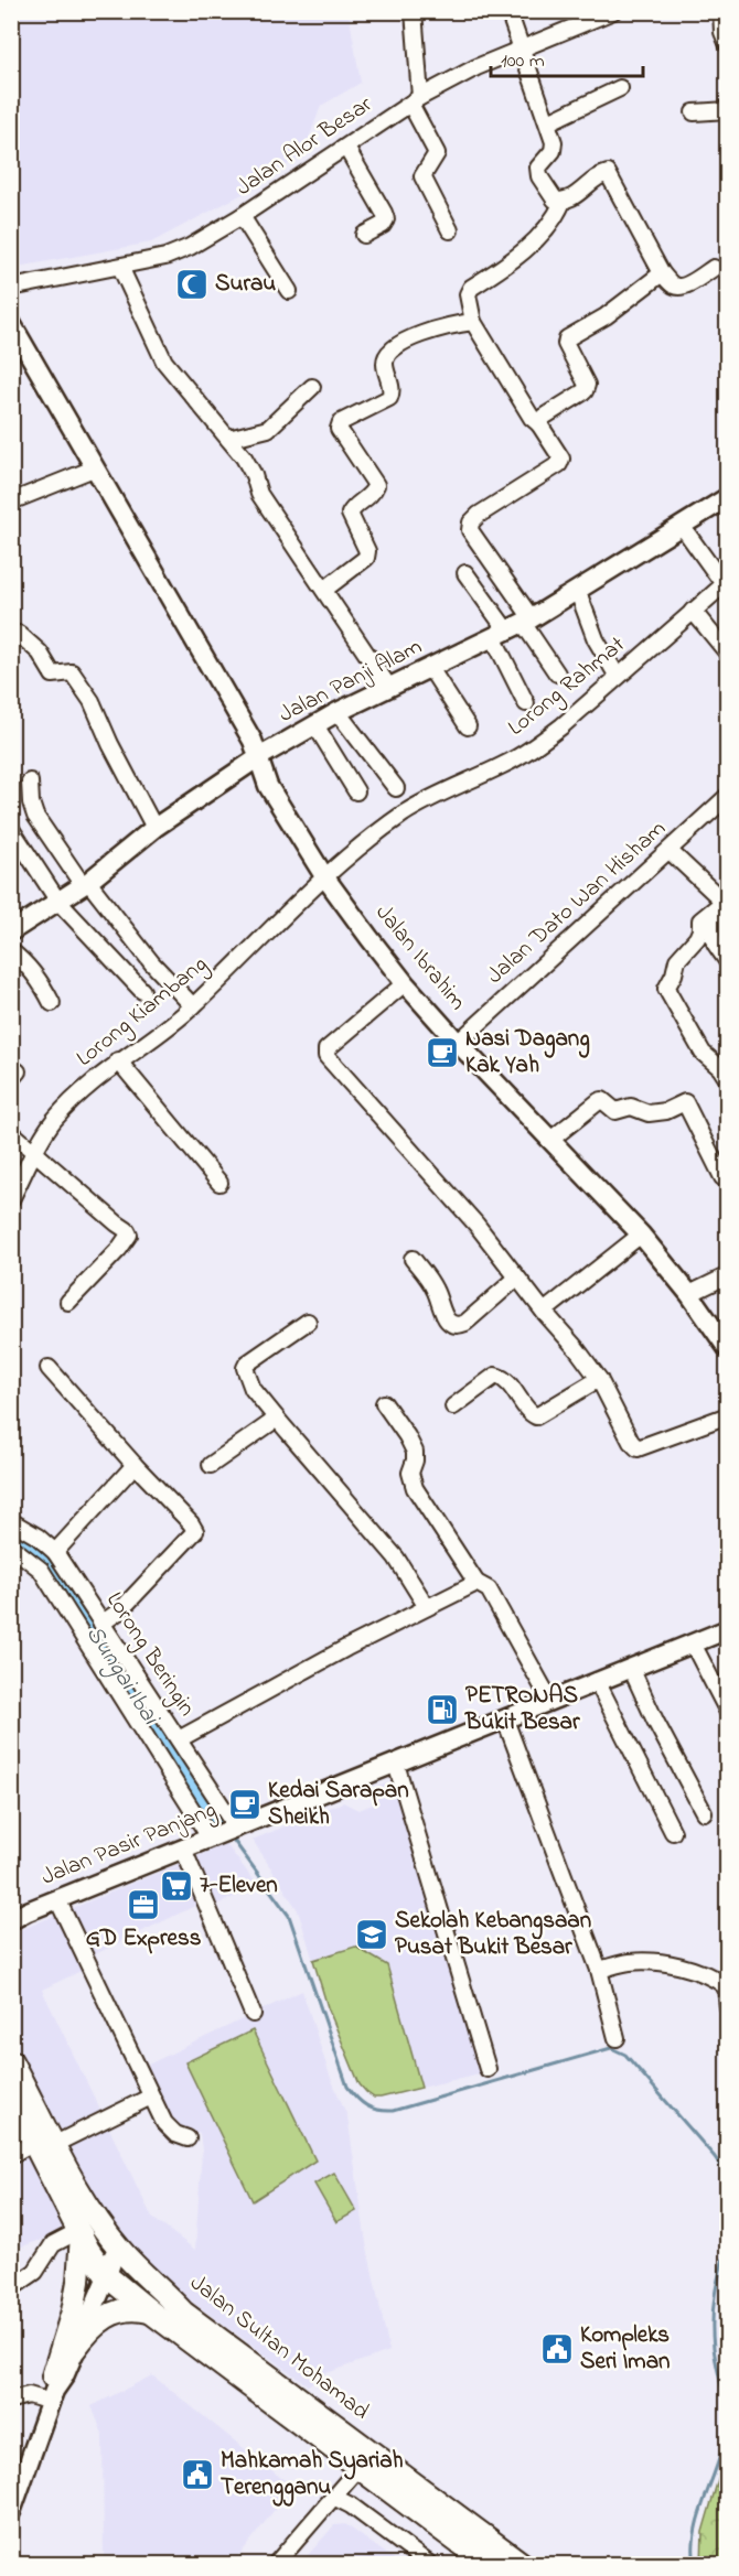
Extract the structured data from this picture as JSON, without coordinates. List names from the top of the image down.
{
  "streets": {
    "highway": ["Jalan Sultan Mohamad"],
    "main road": ["Jalan Panji Alam", "Jalan Ibrahim", "Jalan Pasir Panjang"],
    "street": [
      "Jalan Alor Besar",
      "Lorong Rahmat",
      "Jalan Dato Wan Hisham",
      "Lorong Kiambang",
      "Lorong Beringin"
    ]
  },
  "crossings": [
    ["Jalan Panji Alam", "Jalan Ibrahim"],
    ["Lorong Rahmat", "Jalan Ibrahim"],
    ["Lorong Rahmat", "Lorong Kiambang"],
    ["Jalan Dato Wan Hisham", "Jalan Ibrahim"],
    ["Jalan Ibrahim", "Lorong Kiambang"],
    ["Lorong Beringin", "Jalan Pasir Panjang"]
  ],
  "water": ["Sungai Ibai"],
  "places": {
    "mosque": ["Surau"],
    "cafe": ["Nasi Dagang Kak Yah", "Kedai Sarapan Sheikh"],
    "fuel station": ["PETRONAS Bukit Besar"],
    "supermarket": ["7-Eleven"],
    "office": ["GD Express"],
    "school or university": ["Sekolah Kebangsaan Pusat Bukit Besar"],
    "public building": ["Kompleks Seri Iman", "Mahkamah Syariah Terengganu"]
  },
  "scale_bar": "100 m"
}
